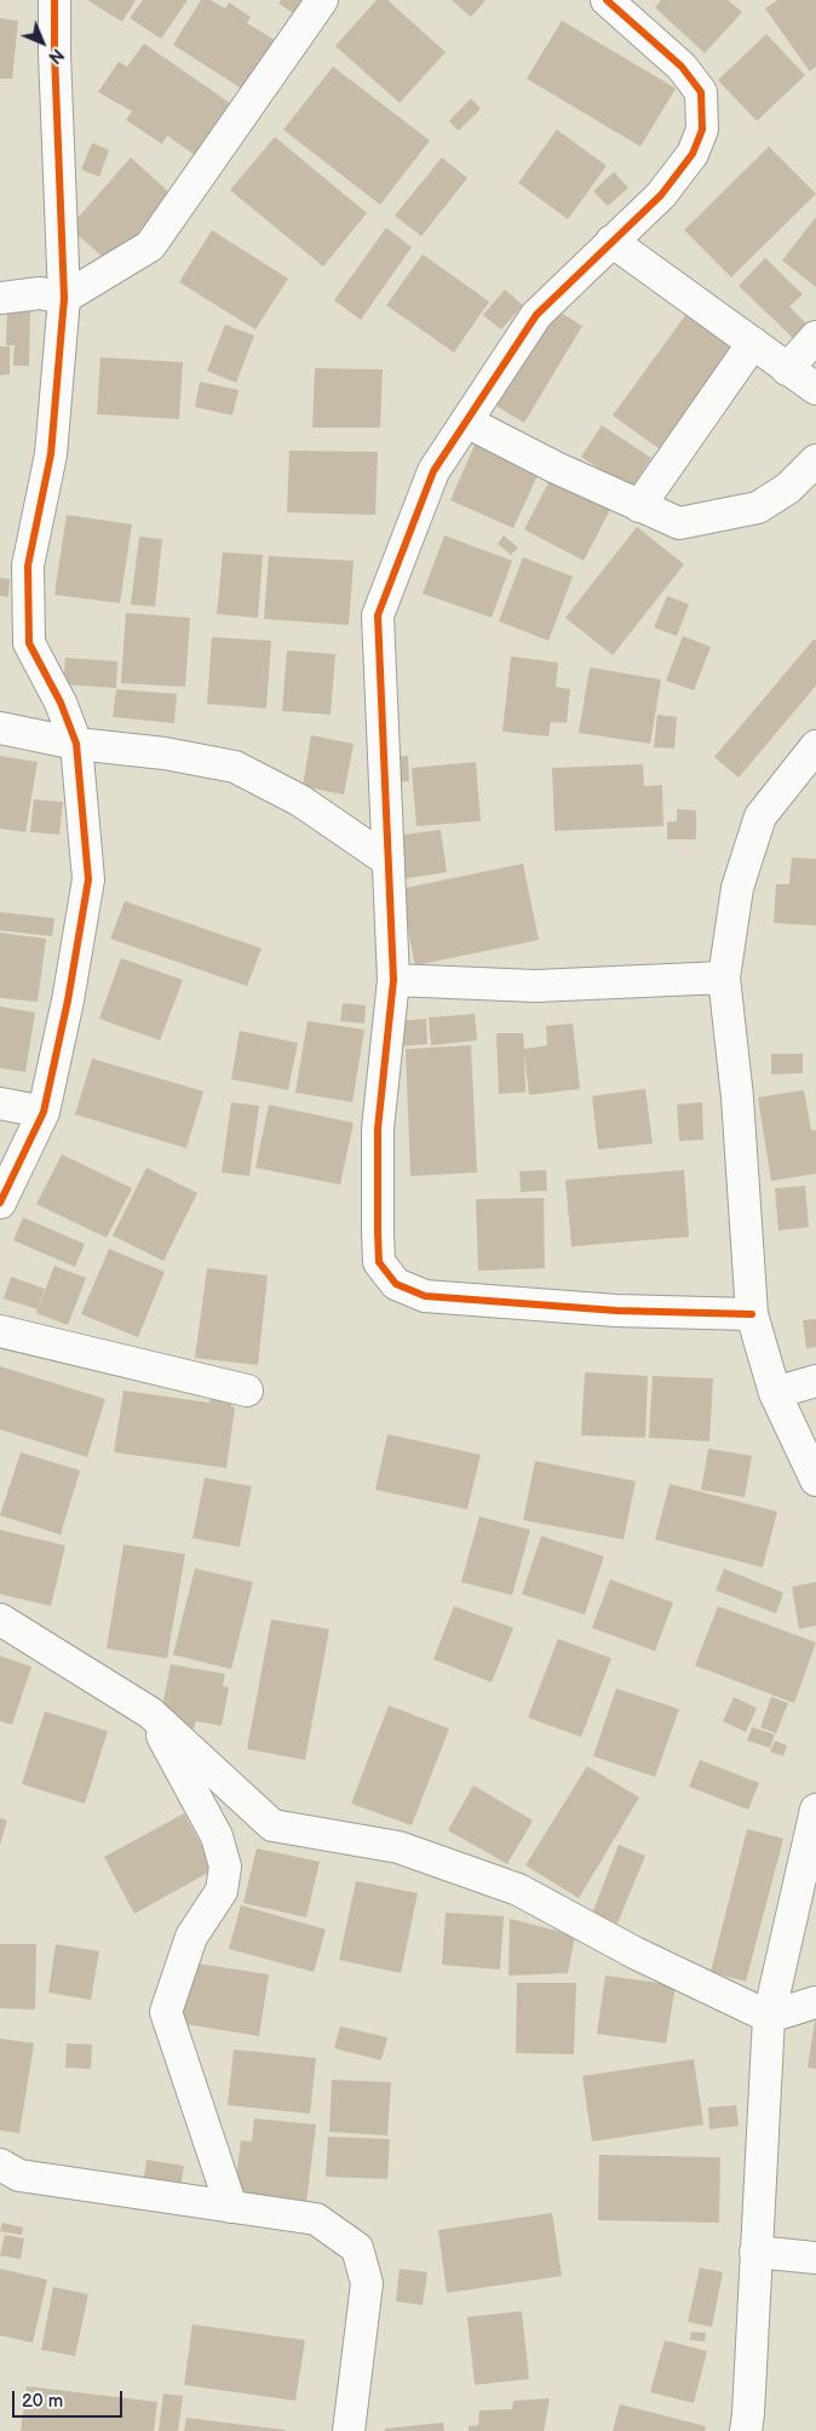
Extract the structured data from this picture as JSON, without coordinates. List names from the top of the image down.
{
  "scale_bar": "20 m",
  "north": "bottom right"
}
